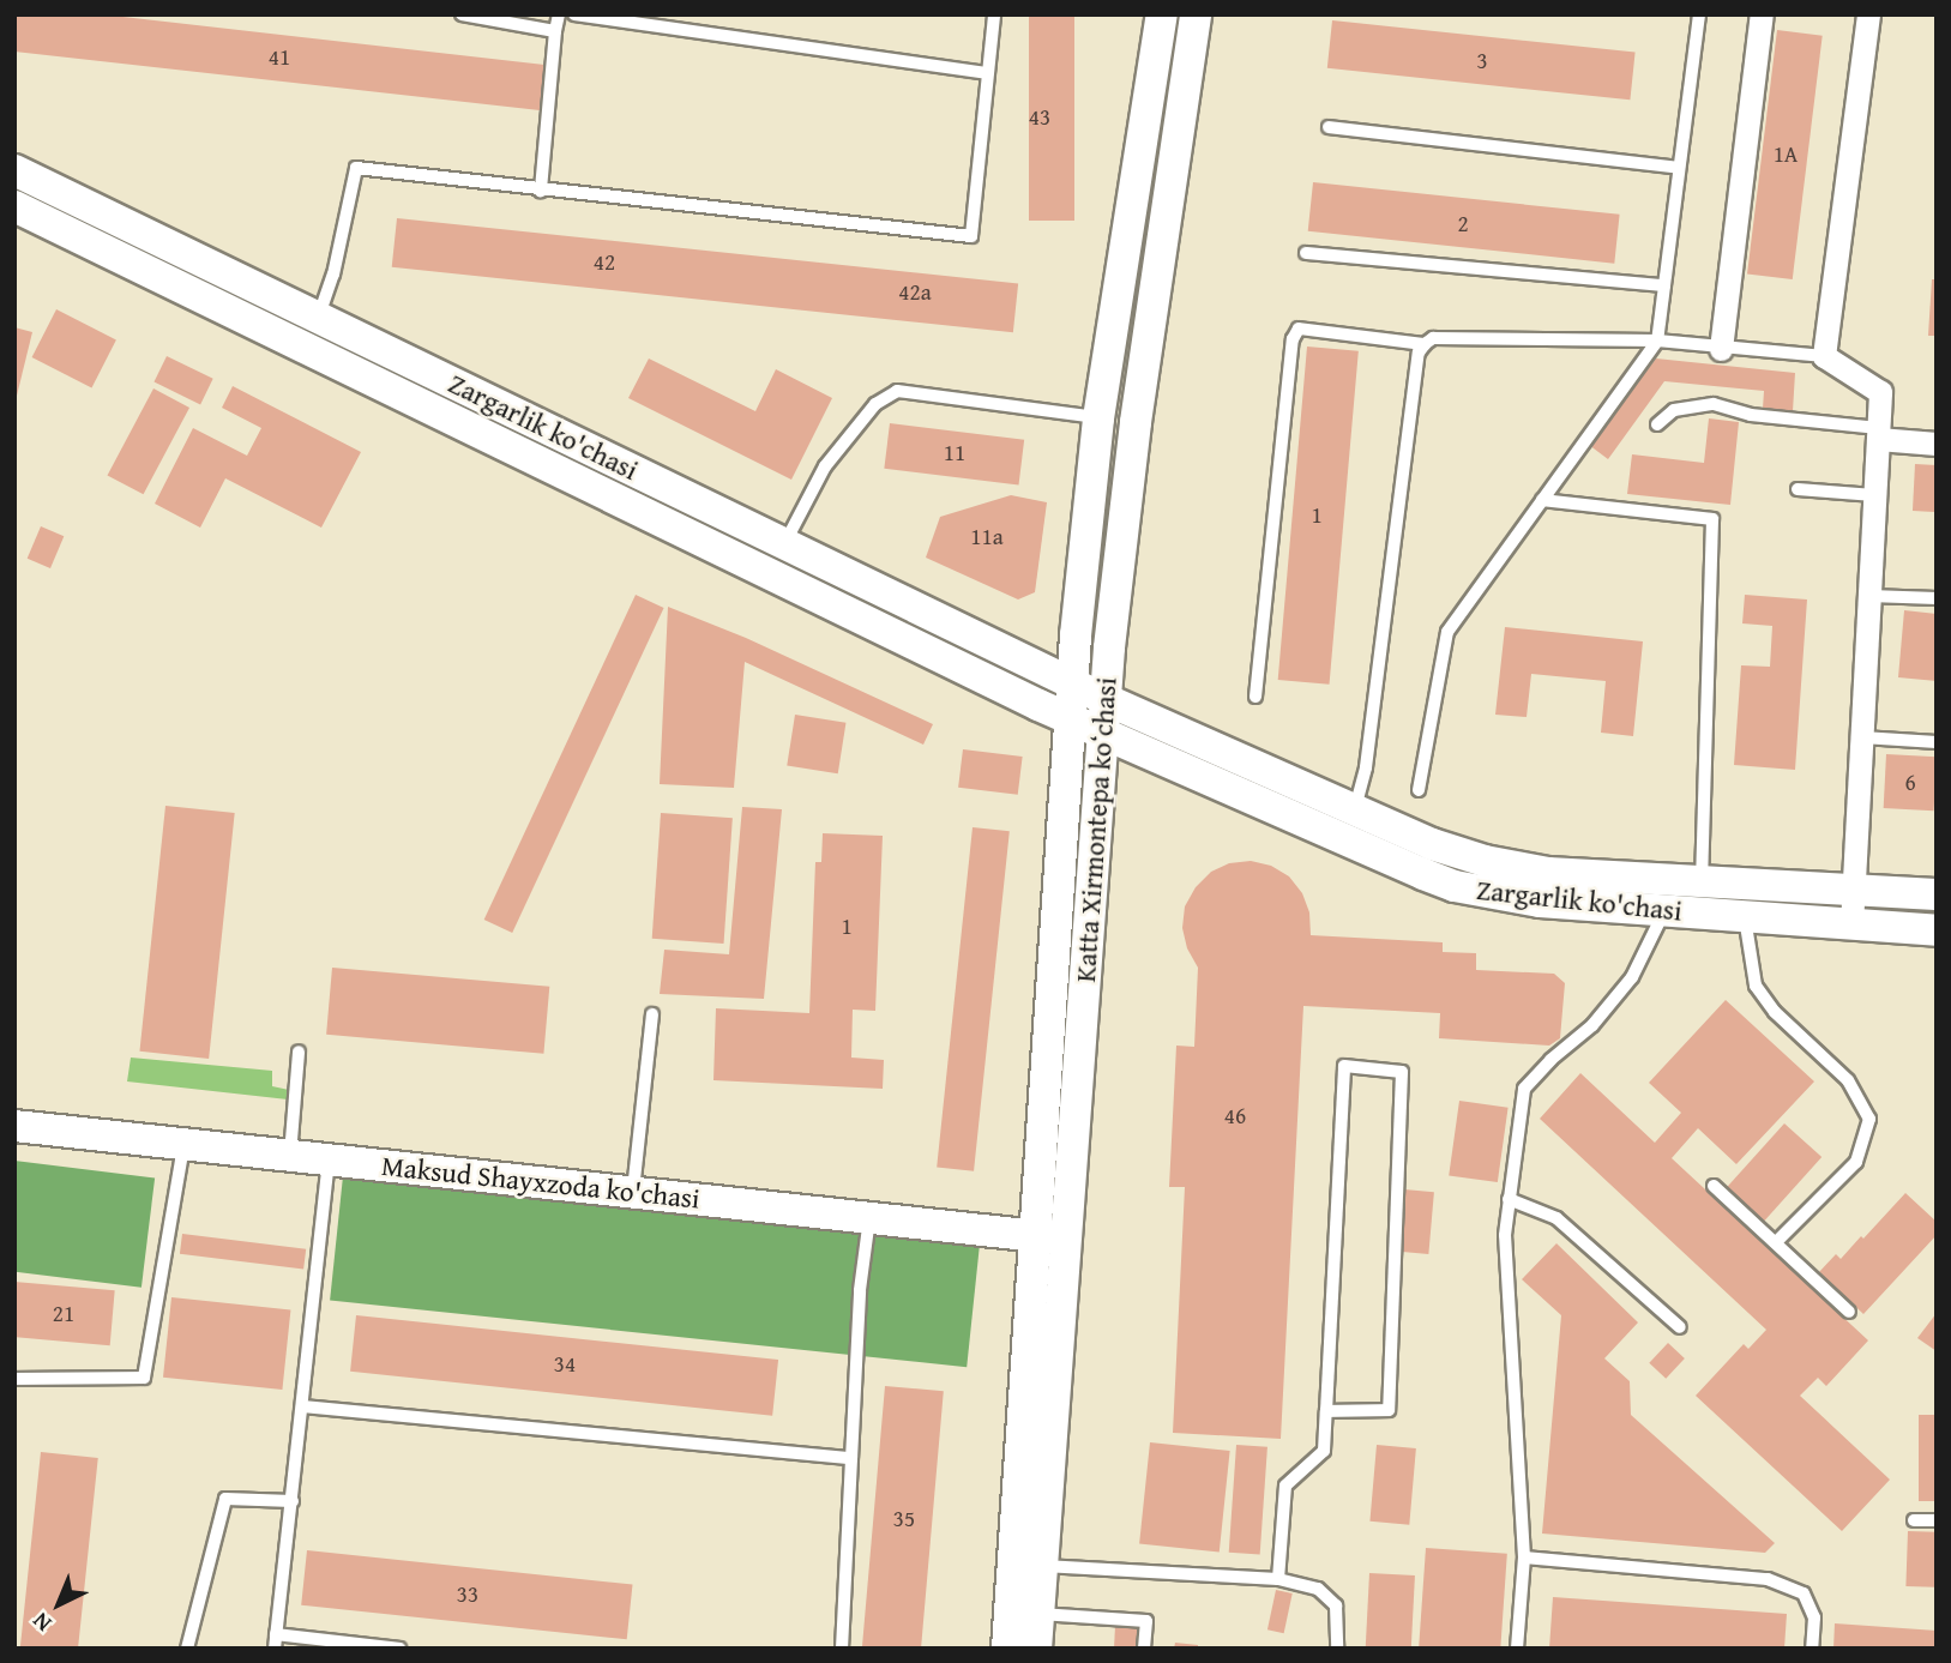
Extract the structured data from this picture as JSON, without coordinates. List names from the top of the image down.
{
  "streets": {
    "main road": ["Zargarlik ko'chasi", "Katta Xirmontepa koʻchasi", "Maksud Shayxzoda ko'chasi"]
  },
  "crossings": [
    ["Zargarlik ko'chasi", "Katta Xirmontepa koʻchasi"],
    ["Katta Xirmontepa koʻchasi", "Maksud Shayxzoda ko'chasi"]
  ],
  "house_numbers": [
    "41",
    "3",
    "43",
    "1A",
    "2",
    "42",
    "42a",
    "11",
    "1",
    "11a",
    "6",
    "1",
    "46",
    "21",
    "34",
    "35",
    "33"
  ],
  "north": "bottom left"
}
